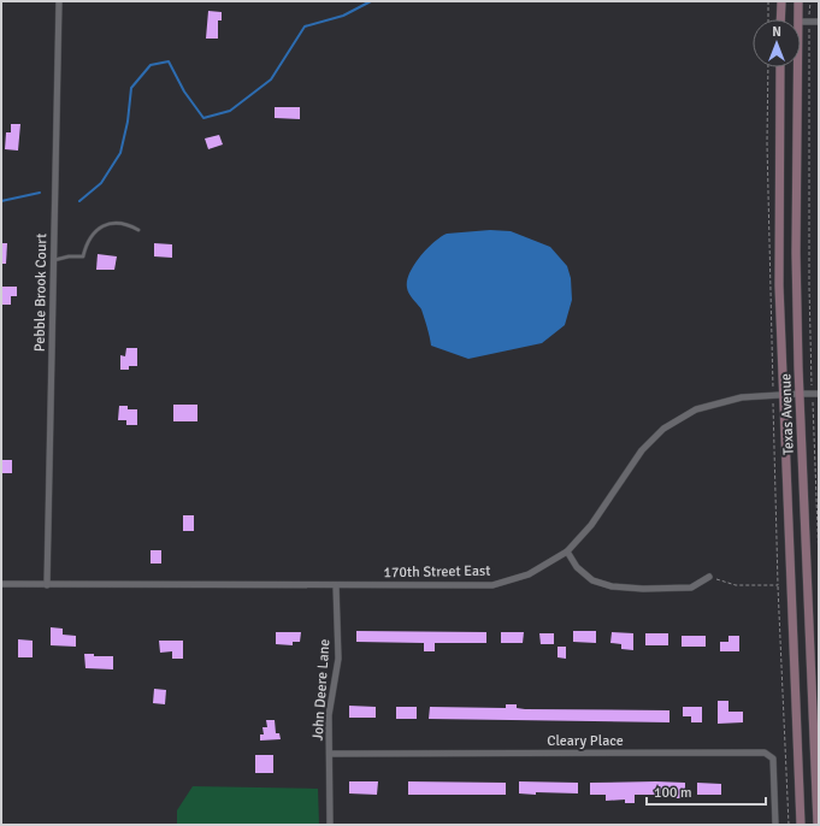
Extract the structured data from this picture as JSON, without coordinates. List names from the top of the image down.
{
  "streets": {
    "main road": ["Texas Avenue"],
    "street": [
      "Pebble Brook Court",
      "170th Street East",
      "John Deere Lane",
      "Cleary Place"
    ]
  },
  "crossings": [
    ["Pebble Brook Court", "170th Street East"],
    ["Texas Avenue", "170th Street East"],
    ["170th Street East", "John Deere Lane"],
    ["John Deere Lane", "Cleary Place"]
  ],
  "scale_bar": "100 m",
  "north": "top"
}
